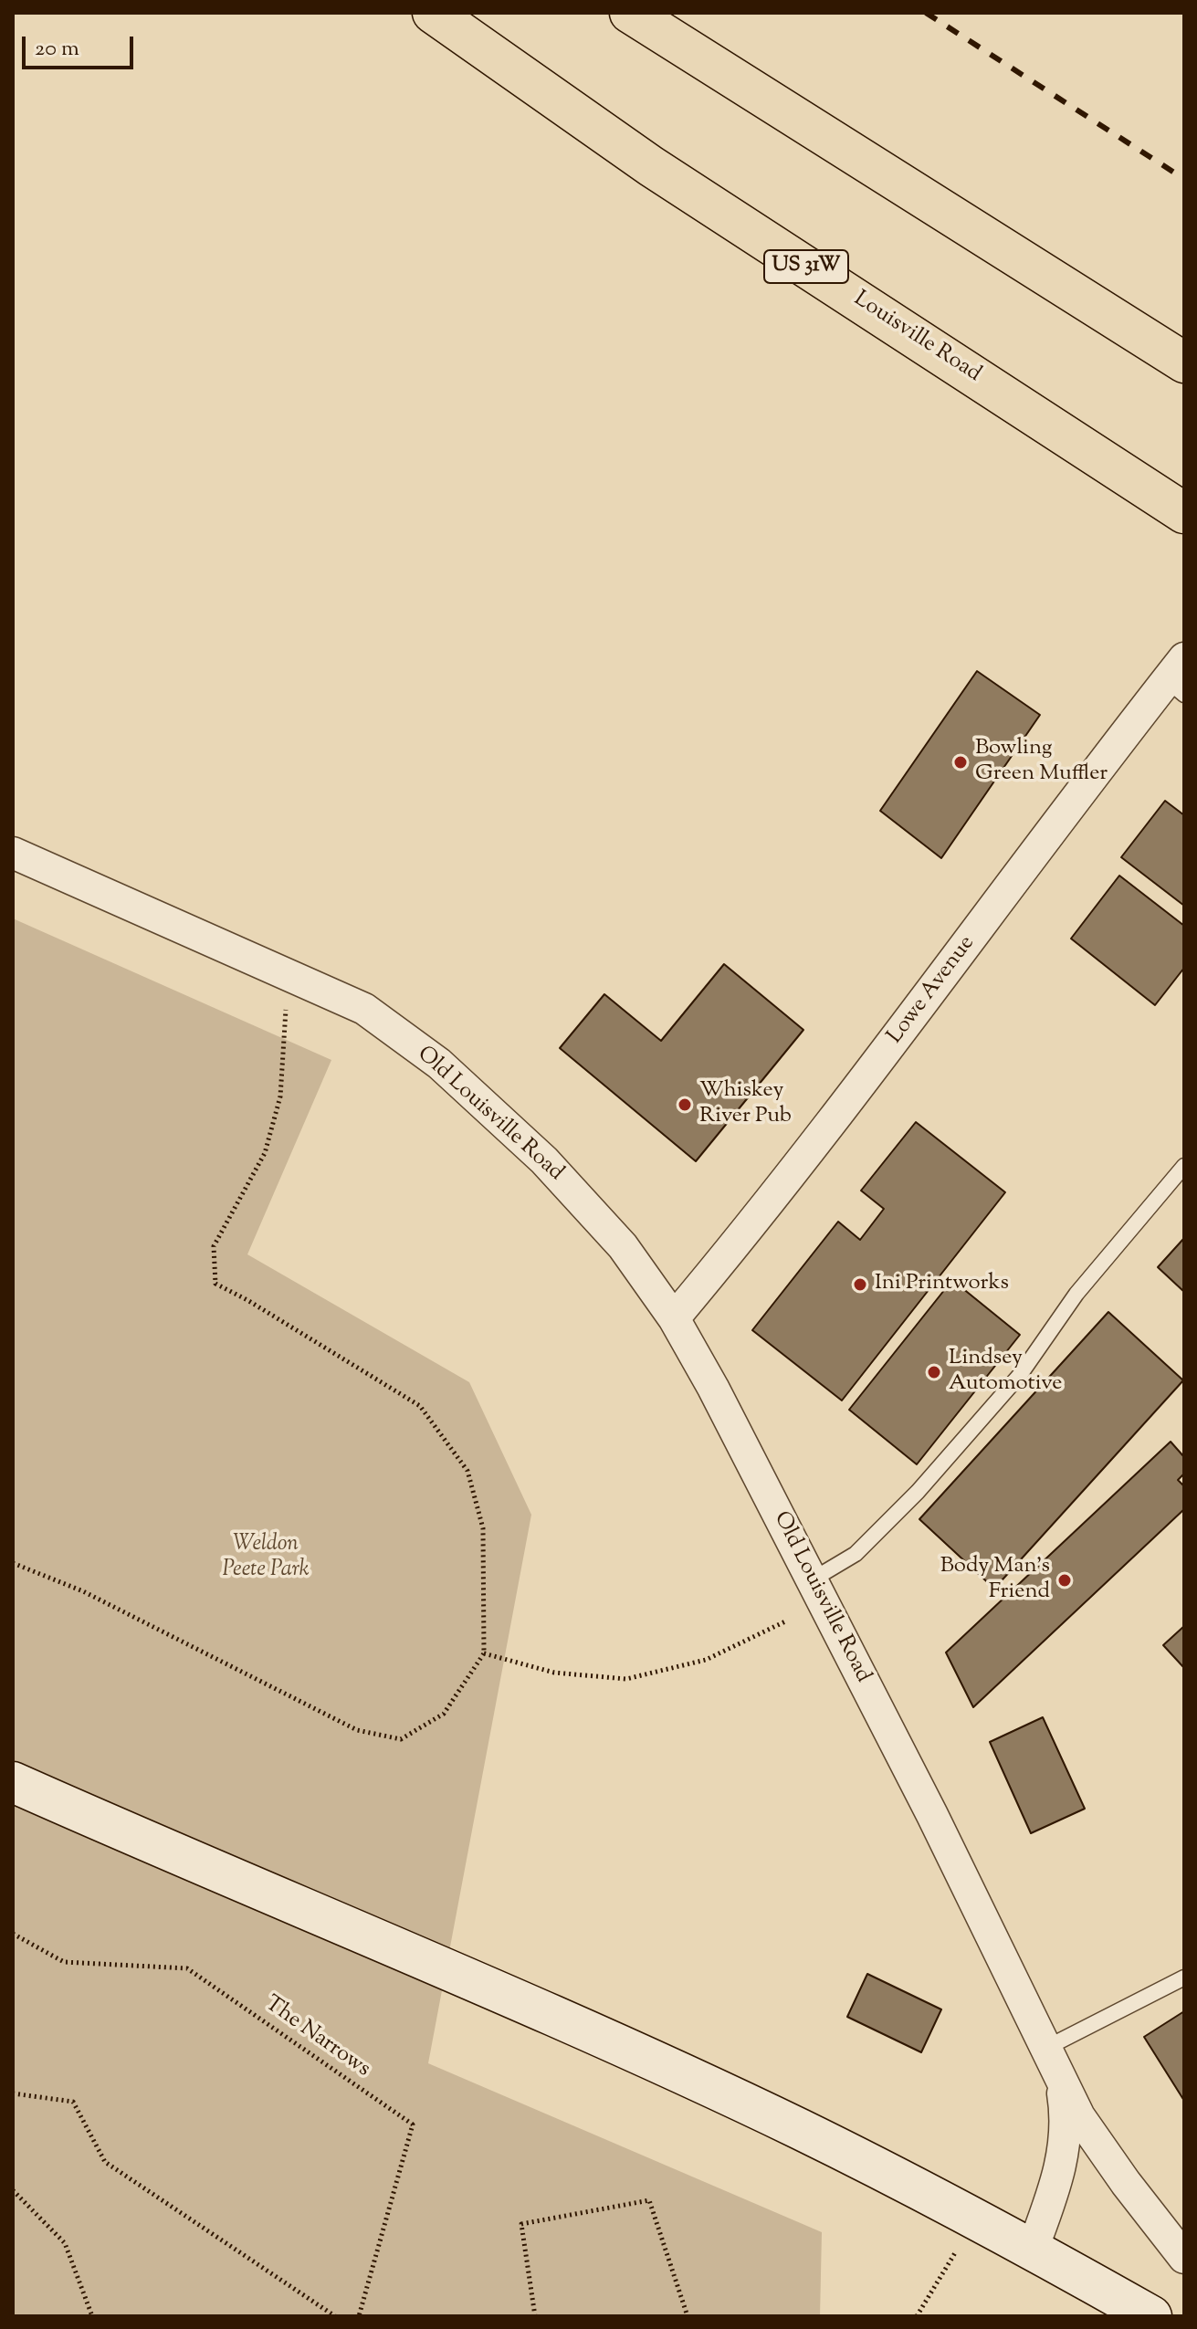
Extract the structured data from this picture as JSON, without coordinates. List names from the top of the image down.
{
  "streets": {
    "main road": ["US 31W", "Louisville Road"],
    "street": ["Lowe Avenue", "Old Louisville Road"],
    "path": ["The Narrows"]
  },
  "crossings": [
    ["Lowe Avenue", "Old Louisville Road"]
  ],
  "parks": ["Weldon Peete Park"],
  "places": [
    "Bowling Green Muffler",
    "Whiskey River Pub",
    "Ini Printworks",
    "Lindsey Automotive",
    "Body Man's Friend"
  ],
  "scale_bar": "20 m"
}
